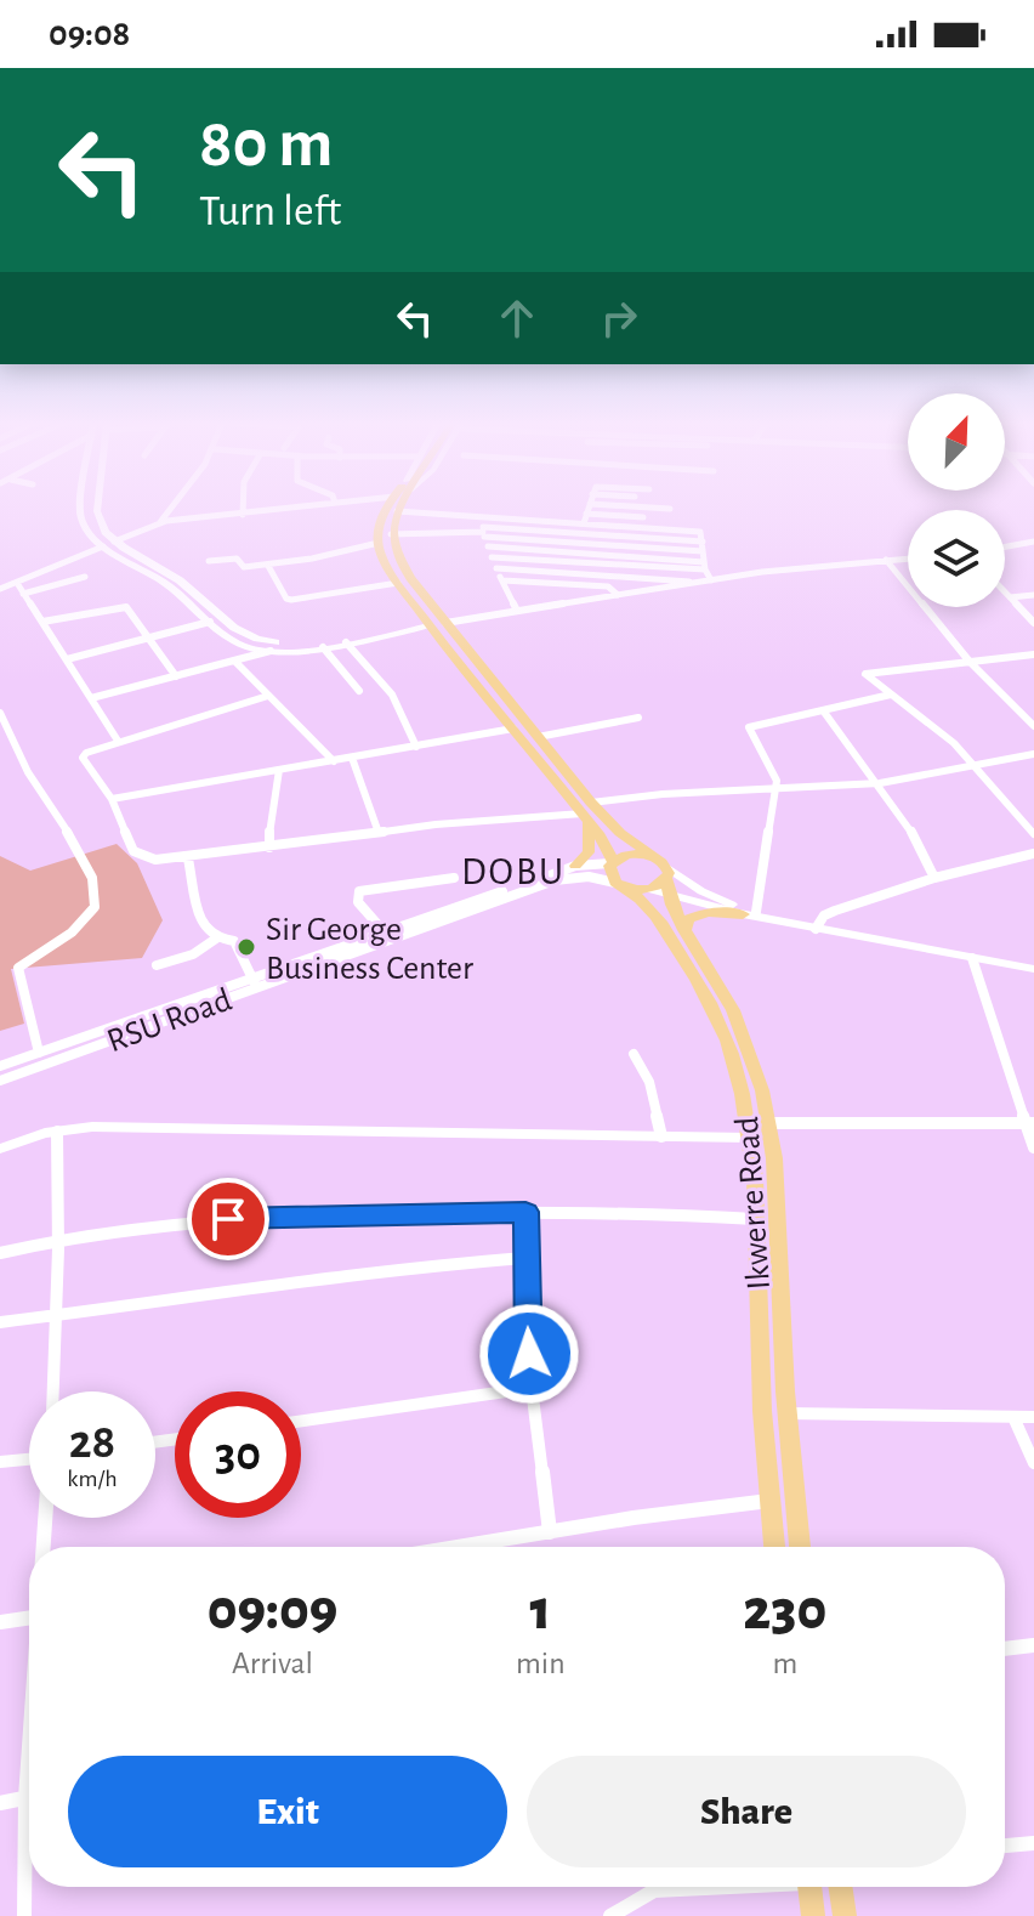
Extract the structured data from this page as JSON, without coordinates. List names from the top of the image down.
{
  "streets": {
    "main road": ["Ikwerre Road"],
    "street": ["RSU Road"]
  },
  "crossings": [
    ["RSU Road", "Ikwerre Road"]
  ],
  "districts": ["DOBU"],
  "places": ["Sir George Business Center"],
  "north": "top right",
  "page": {
    "status": "09:08",
    "turn": ["80 m", "Turn left"],
    "speed": "28 km/h",
    "limit": "30",
    "eta": [
      "09:09",
      "Arrival",
      "1",
      "min",
      "230",
      "m"
    ],
    "buttons": ["Exit", "Share"]
  }
}
